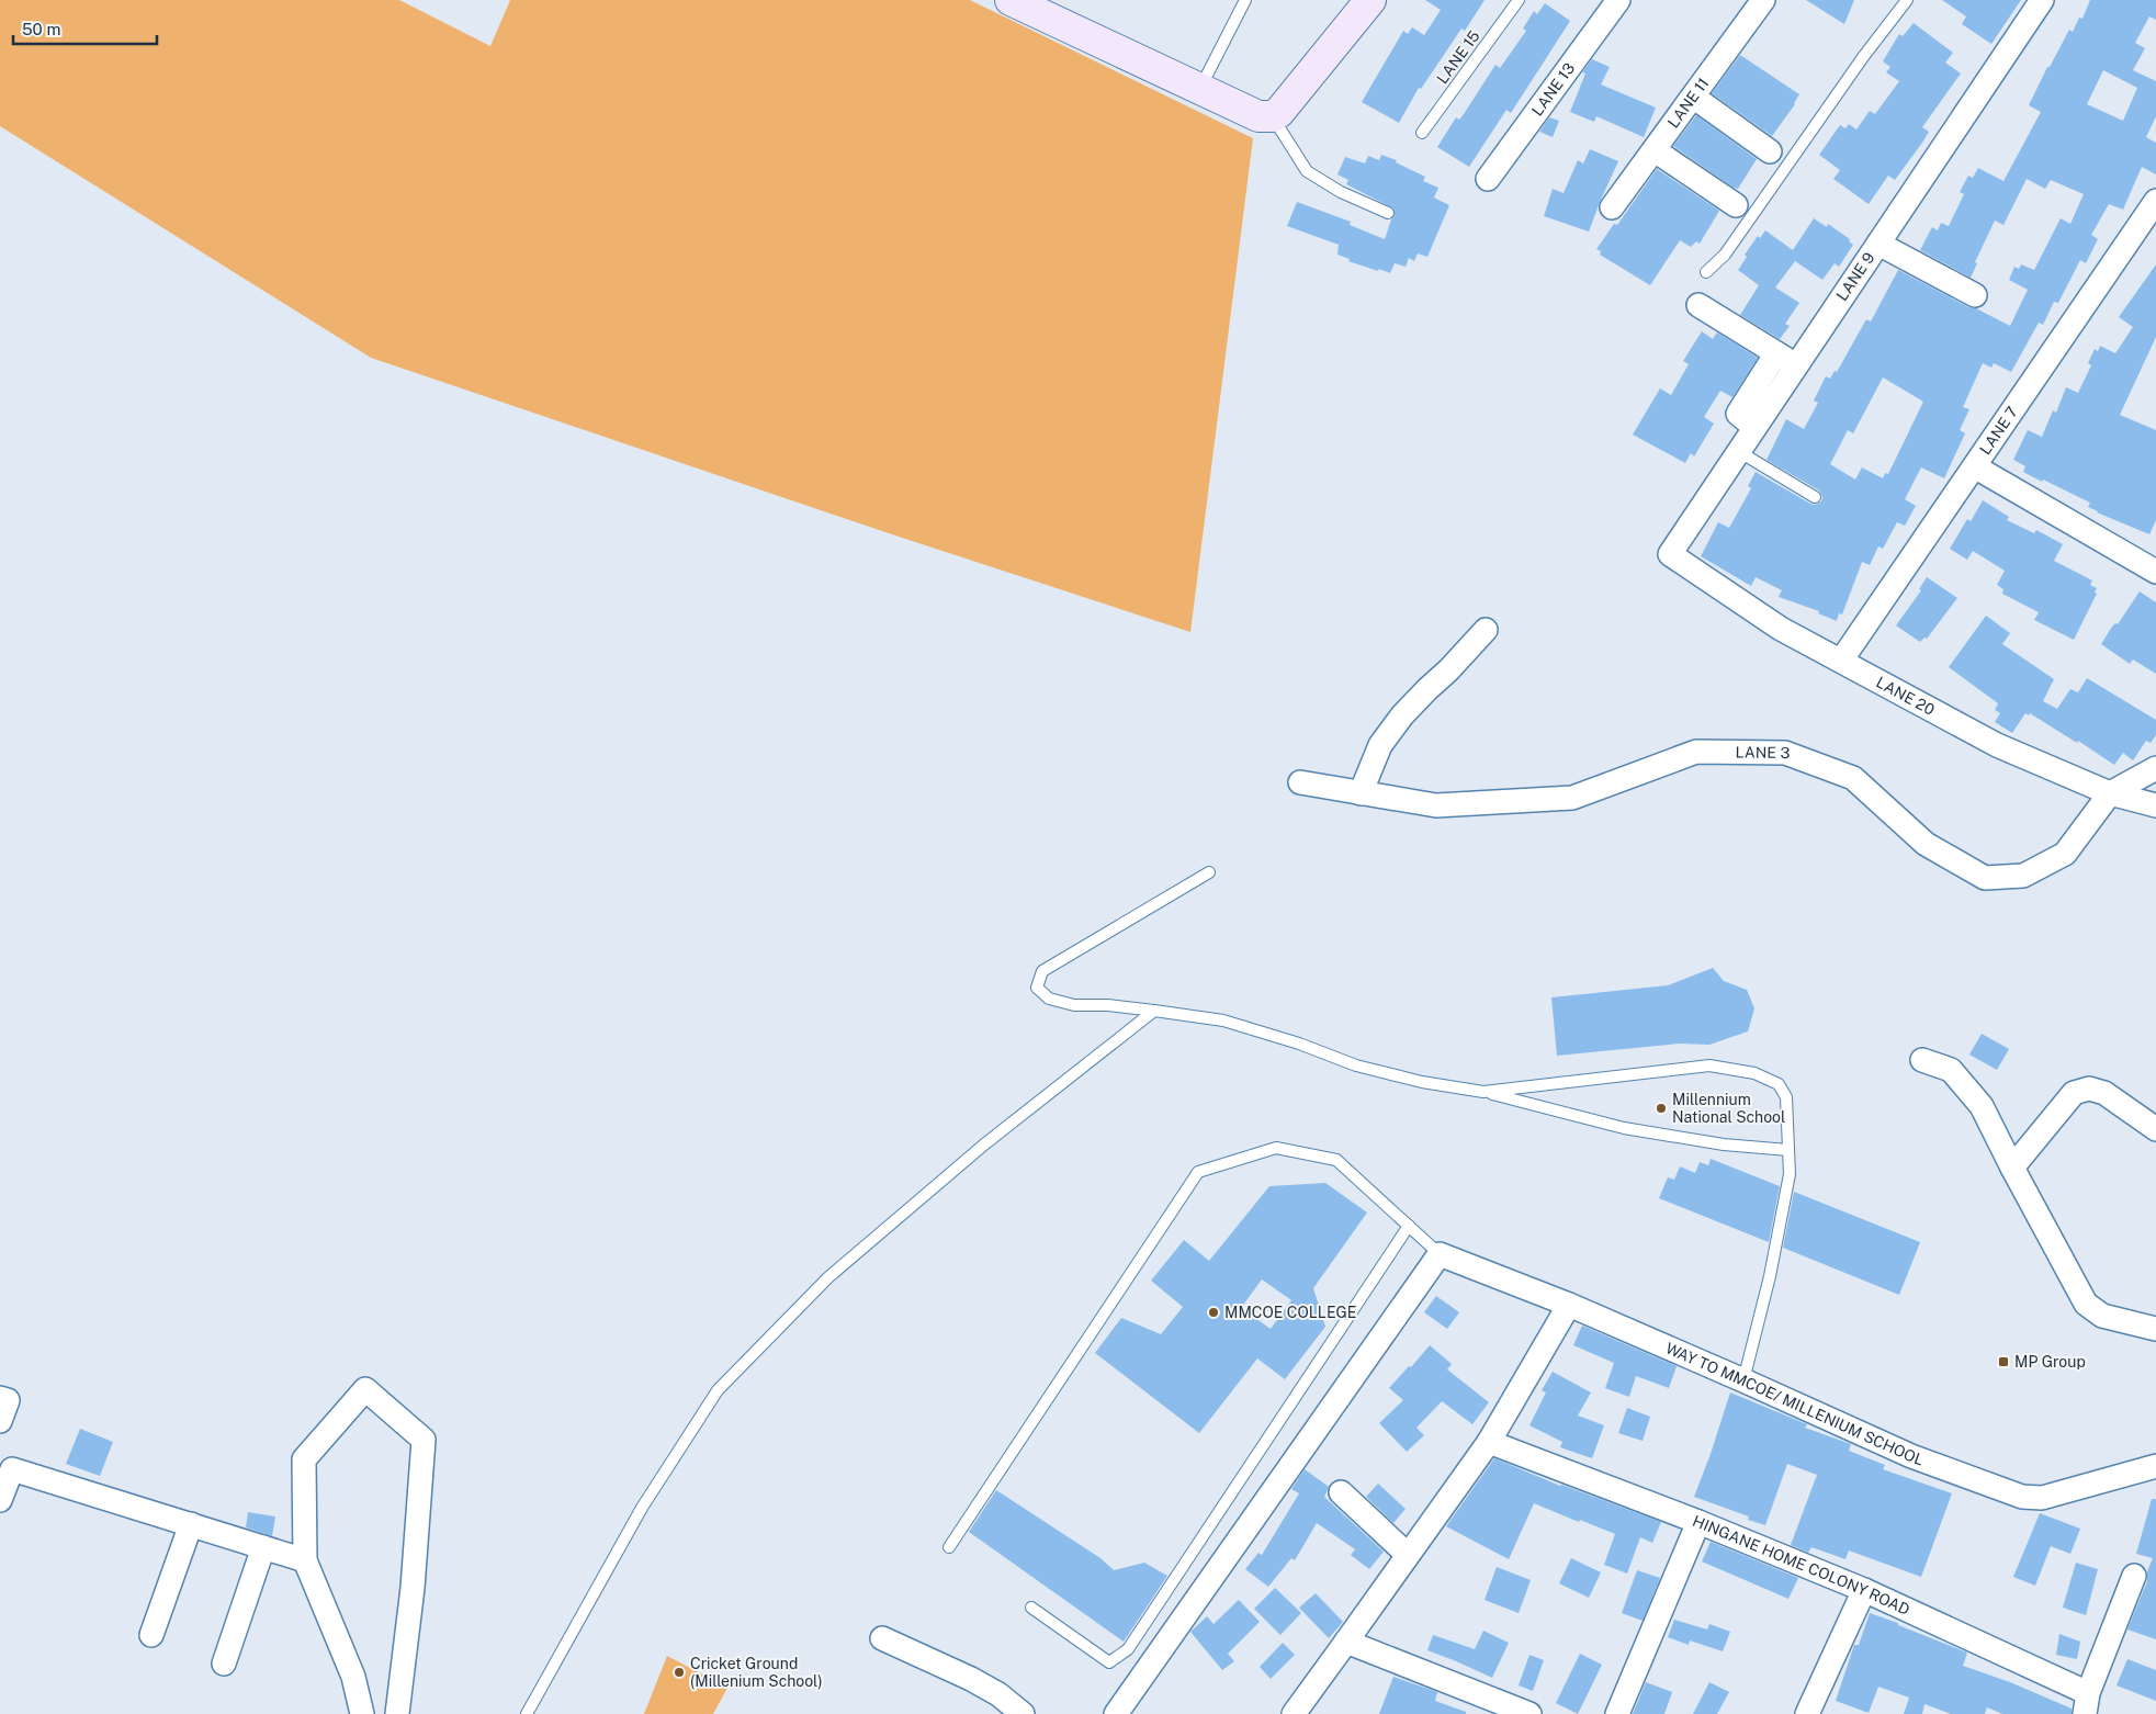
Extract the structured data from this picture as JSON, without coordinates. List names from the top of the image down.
{
  "streets": {
    "street": [
      "LANE 13",
      "LANE 11",
      "LANE 9",
      "LANE 7",
      "LANE 20",
      "LANE 3",
      "WAY TO MMCOE/ MILLENIUM SCHOOL",
      "HINGANE HOME COLONY ROAD"
    ],
    "lane": ["LANE 15"]
  },
  "crossings": [
    ["LANE 9", "LANE 20"],
    ["LANE 7", "LANE 20"],
    ["LANE 20", "LANE 3"]
  ],
  "places": {
    "other": ["Millennium National School", "MMCOE COLLEGE", "Cricket Ground (Millenium School)"],
    "transit": ["MP Group"]
  },
  "scale_bar": "50 m"
}
